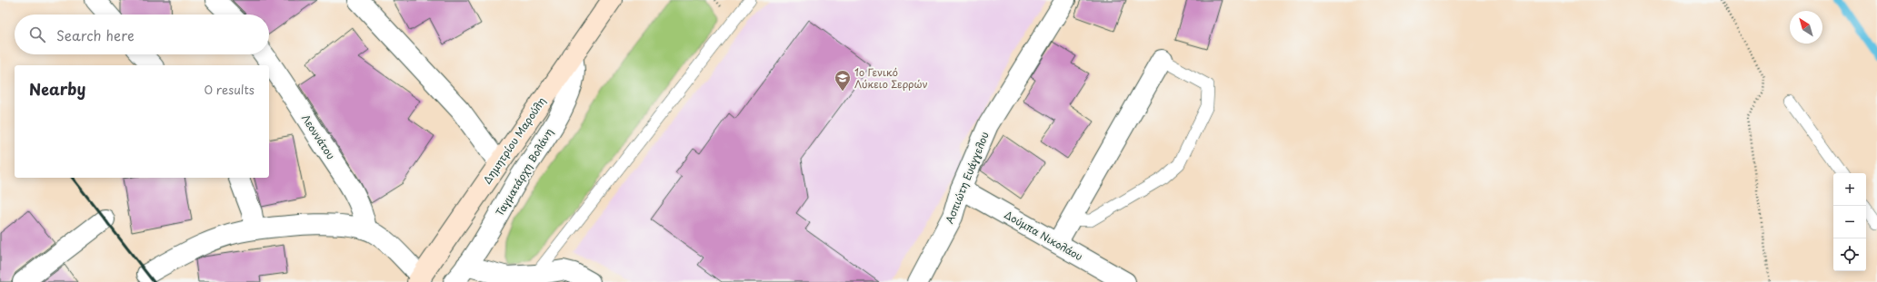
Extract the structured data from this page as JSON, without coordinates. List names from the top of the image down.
{
  "streets": {
    "main road": ["Δημητρίου Μαρούλη"],
    "street": [
      "Λεοννάτου",
      "Ταγματάρχη Βολάνη",
      "Ασπιώτη Ευάγγελου",
      "Δούμπα Νικολάου"
    ]
  },
  "crossings": [
    ["Δημητρίου Μαρούλη", "Ταγματάρχη Βολάνη"],
    ["Ασπιώτη Ευάγγελου", "Δούμπα Νικολάου"]
  ],
  "places": {
    "school or university": ["1ο Γενικό Λύκειο Σερρών"]
  },
  "north": "top left",
  "page": {
    "search": "Search here",
    "heading": ["Nearby", "0 results"],
    "map_buttons": ["+", "−"]
  }
}
